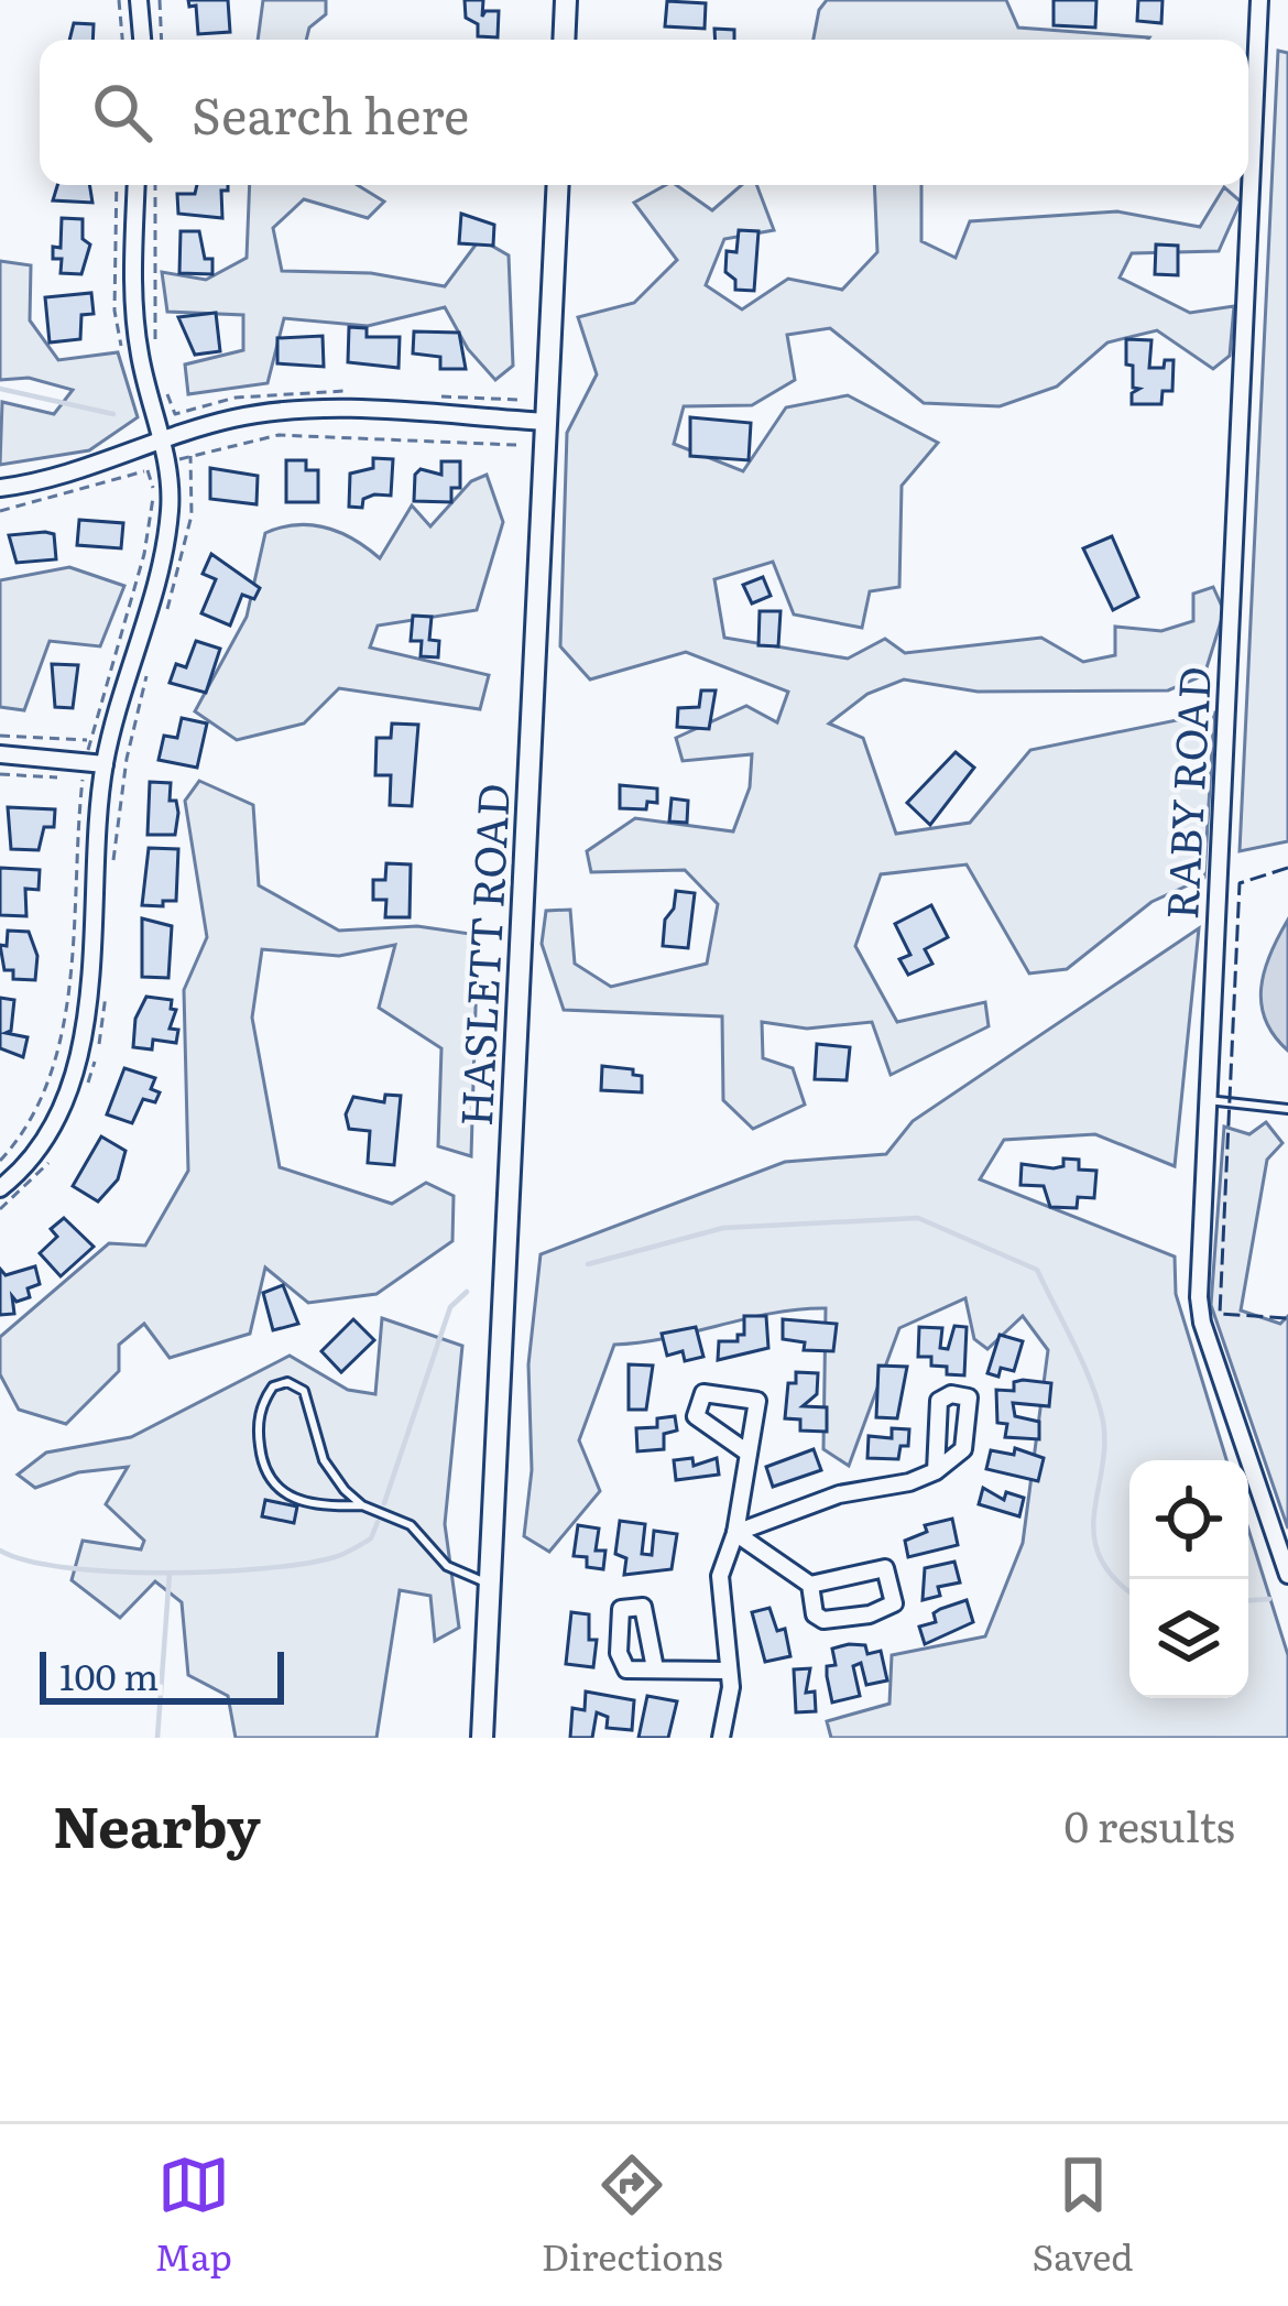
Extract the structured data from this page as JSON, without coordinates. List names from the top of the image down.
{
  "streets": {
    "main road": ["HASLETT ROAD"],
    "street": ["RABY ROAD"]
  },
  "scale_bar": "100 m",
  "page": {
    "search": "Search here",
    "scale": "100 m",
    "heading": ["Nearby", "0 results"],
    "nav": ["Map", "Directions", "Saved"]
  }
}
